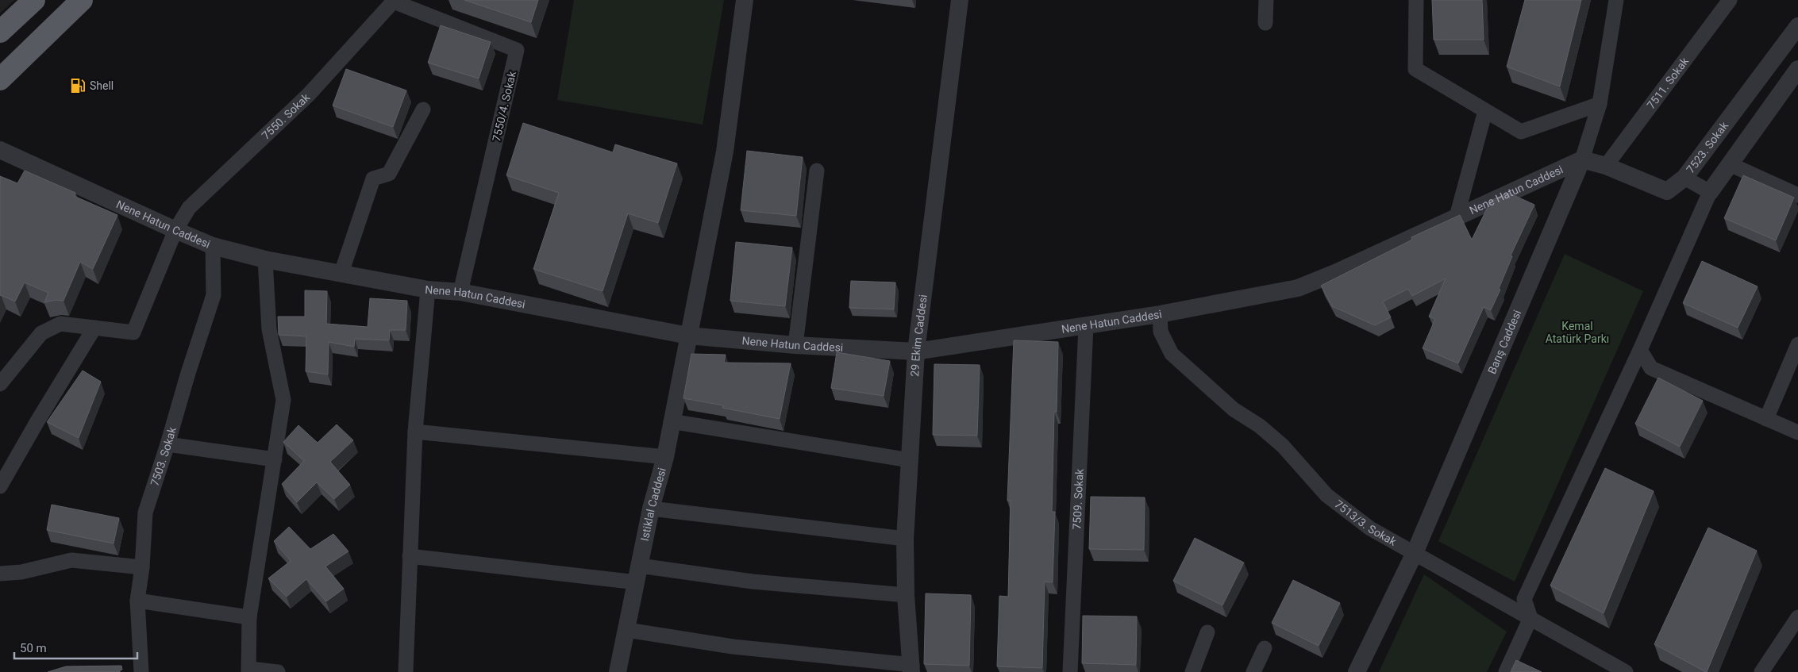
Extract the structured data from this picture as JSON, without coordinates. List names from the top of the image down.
{
  "streets": {
    "street": [
      "7511. Sokak",
      "7550/4. Sokak",
      "7550. Sokak",
      "7523. Sokak",
      "Nene Hatun Caddesi",
      "29 Ekim Caddesi",
      "Barış Caddesi",
      "7503. Sokak",
      "7509. Sokak",
      "Istiklal Caddesi",
      "7513/3. Sokak"
    ]
  },
  "crossings": [
    ["7511. Sokak", "7523. Sokak"],
    ["7550/4. Sokak", "7550. Sokak"],
    ["7550/4. Sokak", "Nene Hatun Caddesi"],
    ["7550. Sokak", "Nene Hatun Caddesi"],
    ["7523. Sokak", "Nene Hatun Caddesi"],
    ["7523. Sokak", "Barış Caddesi"],
    ["Nene Hatun Caddesi", "29 Ekim Caddesi"],
    ["Nene Hatun Caddesi", "Barış Caddesi"],
    ["Nene Hatun Caddesi", "7503. Sokak"],
    ["Nene Hatun Caddesi", "7509. Sokak"],
    ["Nene Hatun Caddesi", "Istiklal Caddesi"],
    ["Nene Hatun Caddesi", "7513/3. Sokak"],
    ["Barış Caddesi", "7513/3. Sokak"]
  ],
  "parks": ["Kemal Atatürk Parkı"],
  "places": {
    "fuel station": ["Shell"]
  },
  "scale_bar": "50 m"
}
